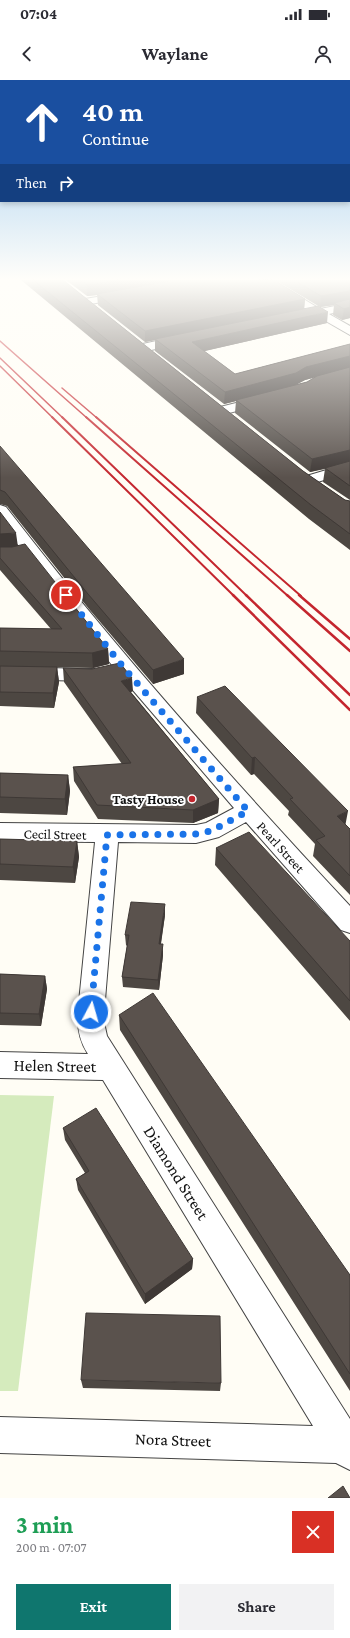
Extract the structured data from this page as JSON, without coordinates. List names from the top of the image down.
{
  "streets": {
    "street": [
      "Cecil Street",
      "Pearl Street",
      "Helen Street",
      "Diamond Street",
      "Nora Street"
    ]
  },
  "crossings": [
    ["Cecil Street", "Pearl Street"],
    ["Cecil Street", "Diamond Street"],
    ["Helen Street", "Diamond Street"],
    ["Diamond Street", "Nora Street"]
  ],
  "places": ["Tasty House"],
  "page": {
    "status": "07:04",
    "header": "Waylane",
    "turn": ["40 m", "Continue"],
    "then": "Then",
    "heading": ["3 min", "200 m · 07:07"],
    "buttons": ["Exit", "Share"]
  }
}
